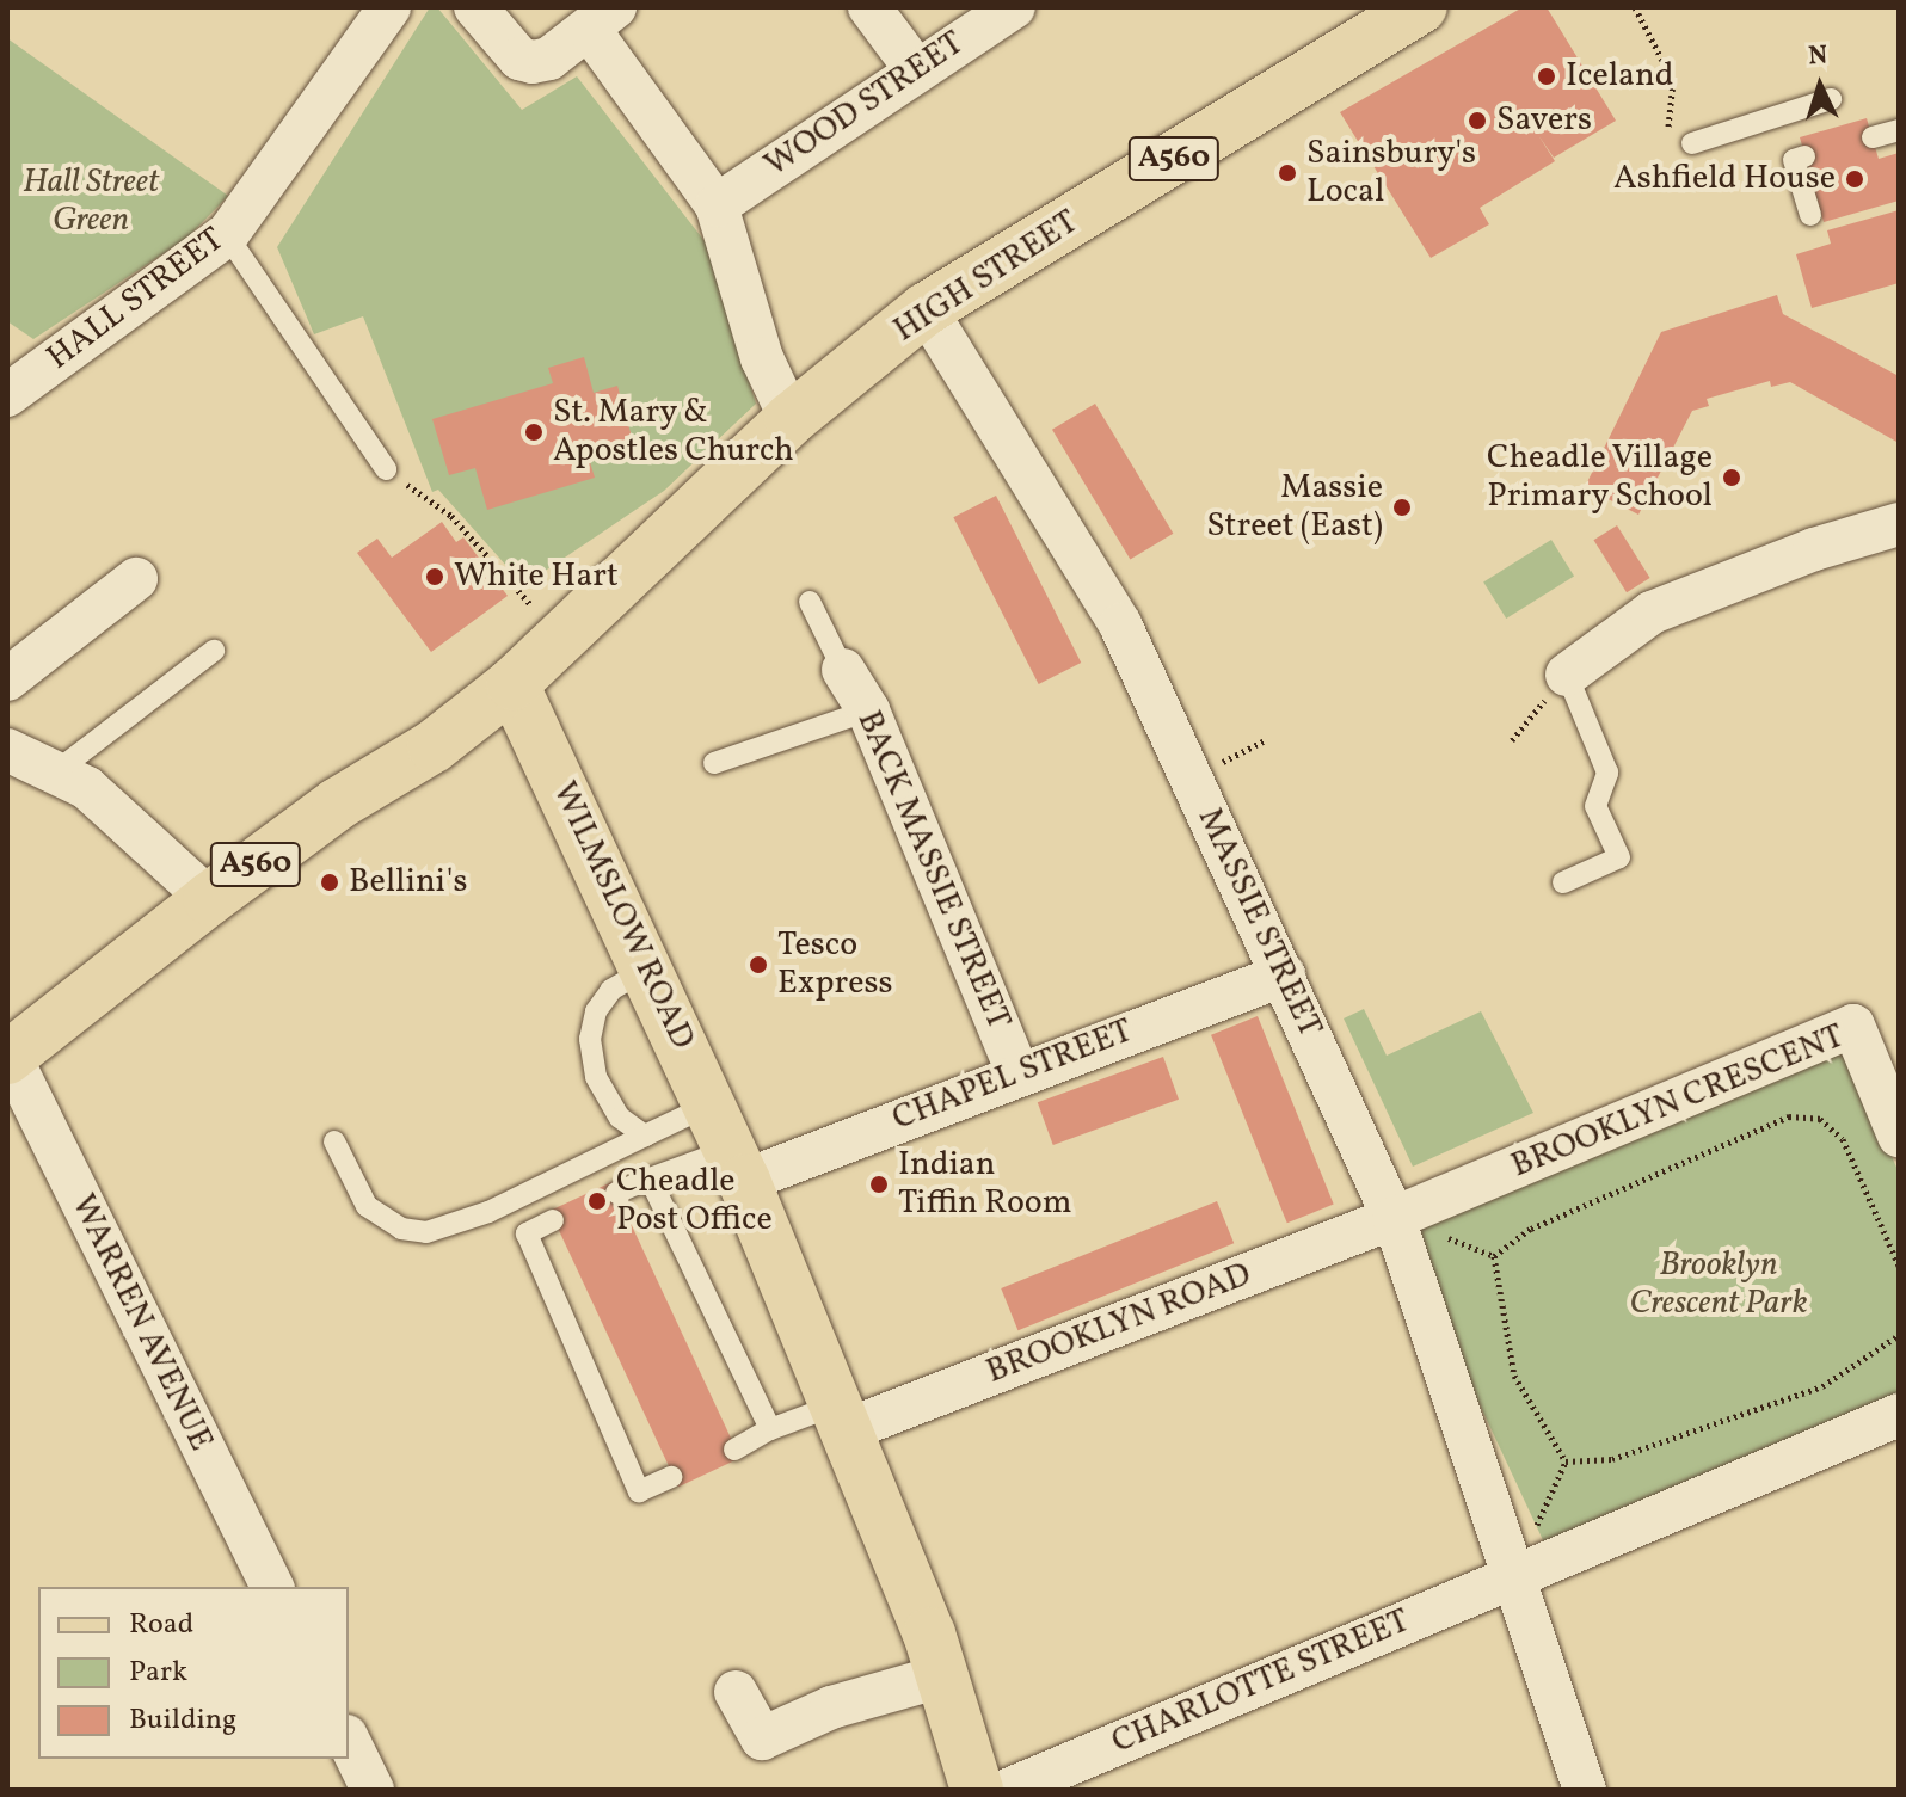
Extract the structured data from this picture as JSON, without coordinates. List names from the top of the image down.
{
  "streets": {
    "main road": ["A560", "HIGH STREET", "WILMSLOW ROAD"],
    "street": [
      "WOOD STREET",
      "HALL STREET",
      "BACK MASSIE STREET",
      "MASSIE STREET",
      "CHAPEL STREET",
      "BROOKLYN CRESCENT",
      "WARREN AVENUE",
      "BROOKLYN ROAD",
      "CHARLOTTE STREET"
    ]
  },
  "crossings": [
    ["A560", "HIGH STREET"],
    ["A560", "WILMSLOW ROAD"],
    ["A560", "WARREN AVENUE"],
    ["HIGH STREET", "WILMSLOW ROAD"],
    ["HIGH STREET", "MASSIE STREET"],
    ["BACK MASSIE STREET", "CHAPEL STREET"],
    ["WILMSLOW ROAD", "CHAPEL STREET"],
    ["WILMSLOW ROAD", "BROOKLYN ROAD"],
    ["MASSIE STREET", "CHAPEL STREET"],
    ["MASSIE STREET", "BROOKLYN CRESCENT"],
    ["MASSIE STREET", "BROOKLYN ROAD"],
    ["MASSIE STREET", "CHARLOTTE STREET"],
    ["BROOKLYN CRESCENT", "BROOKLYN ROAD"]
  ],
  "parks": ["Hall Street Green", "Brooklyn Crescent Park"],
  "places": [
    "Iceland",
    "Savers",
    "Sainsbury's Local",
    "Ashfield House",
    "St. Mary & Apostles Church",
    "Cheadle Village Primary School",
    "Massie Street (East)",
    "White Hart",
    "Bellini's",
    "Tesco Express",
    "Indian Tiffin Room",
    "Cheadle Post Office"
  ],
  "legend": ["Road", "Park", "Building"],
  "north": "top"
}
